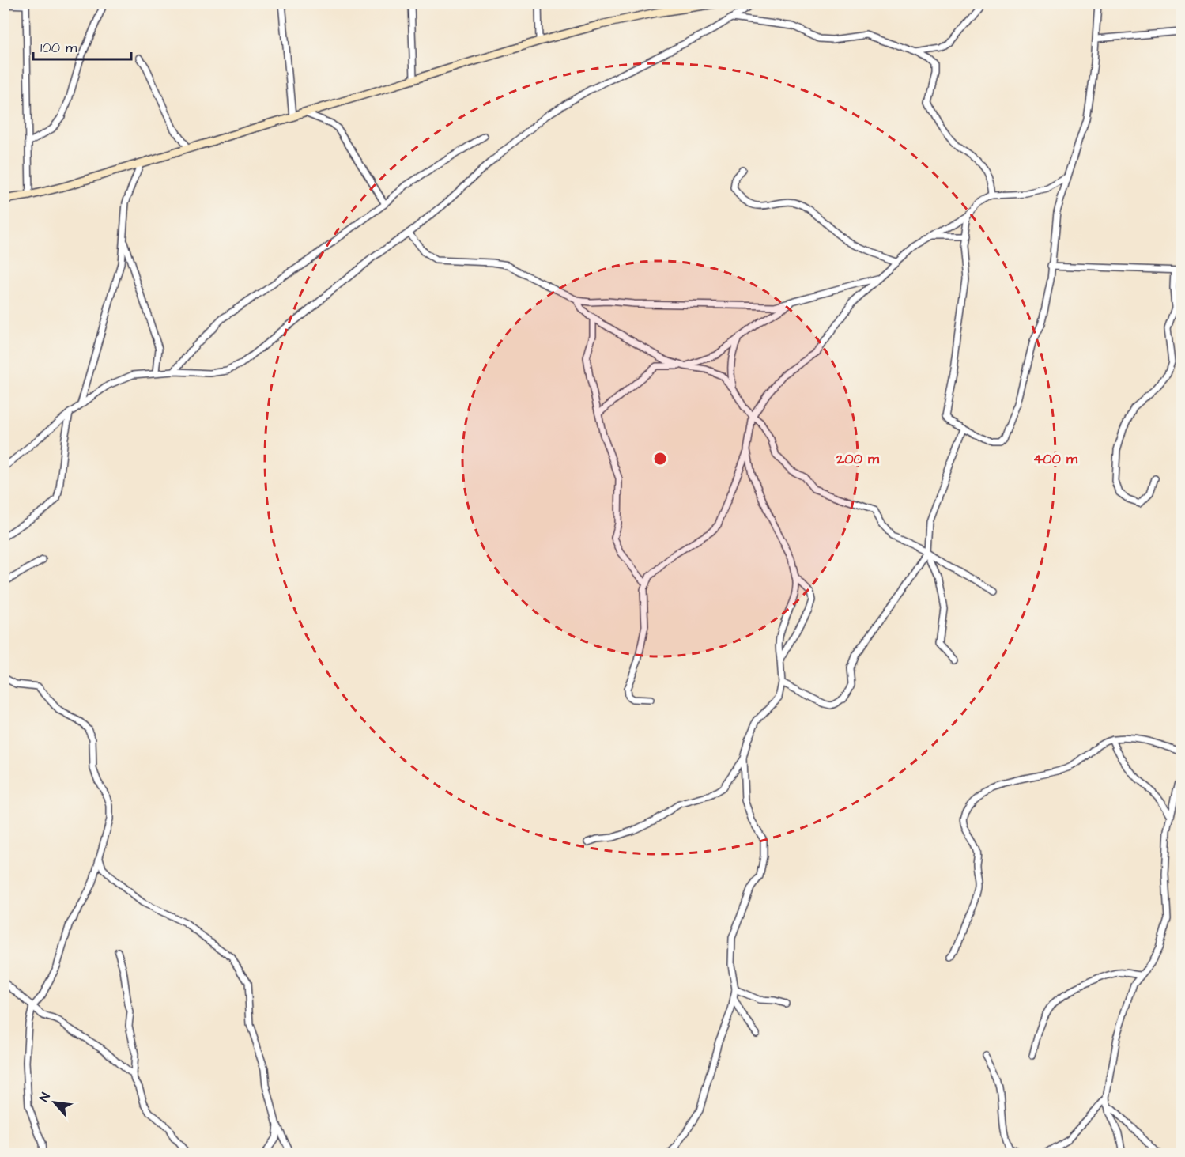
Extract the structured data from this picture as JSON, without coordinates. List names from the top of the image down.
{
  "scale_bar": "100 m",
  "north": "top left",
  "rings": ["200 m", "400 m"]
}
